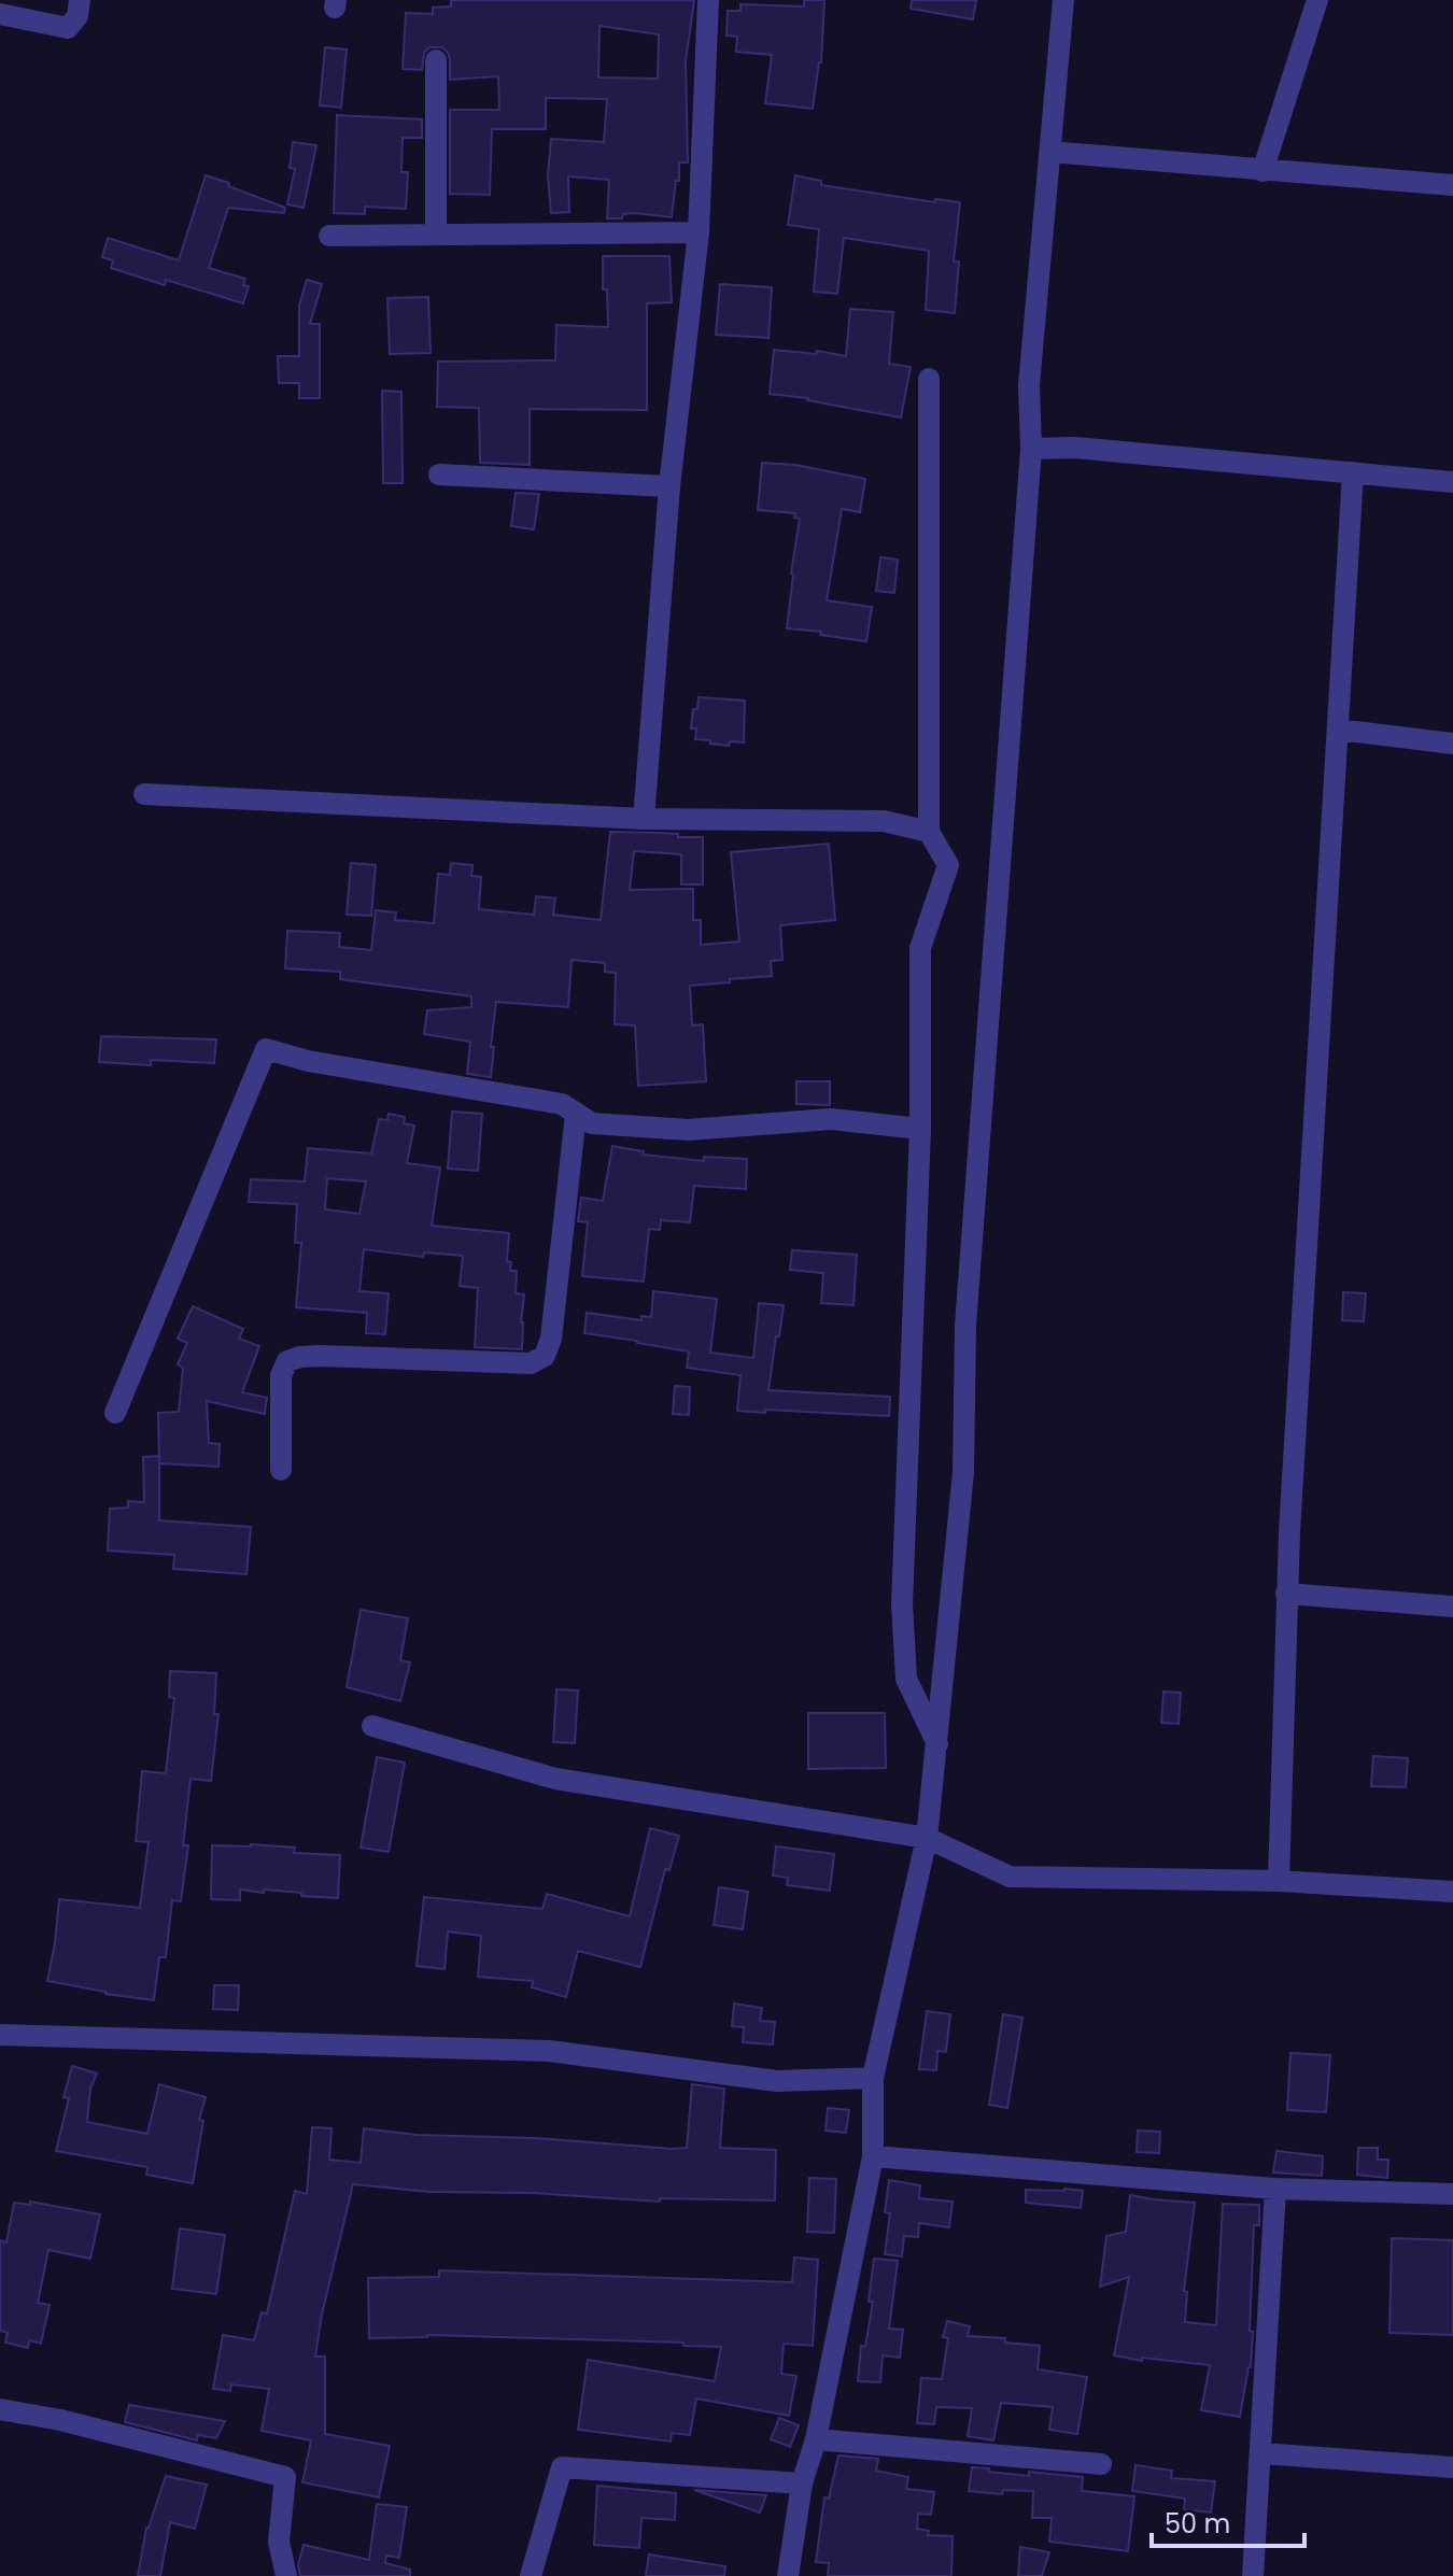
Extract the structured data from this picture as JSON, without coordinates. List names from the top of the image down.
{
  "scale_bar": "50 m"
}
